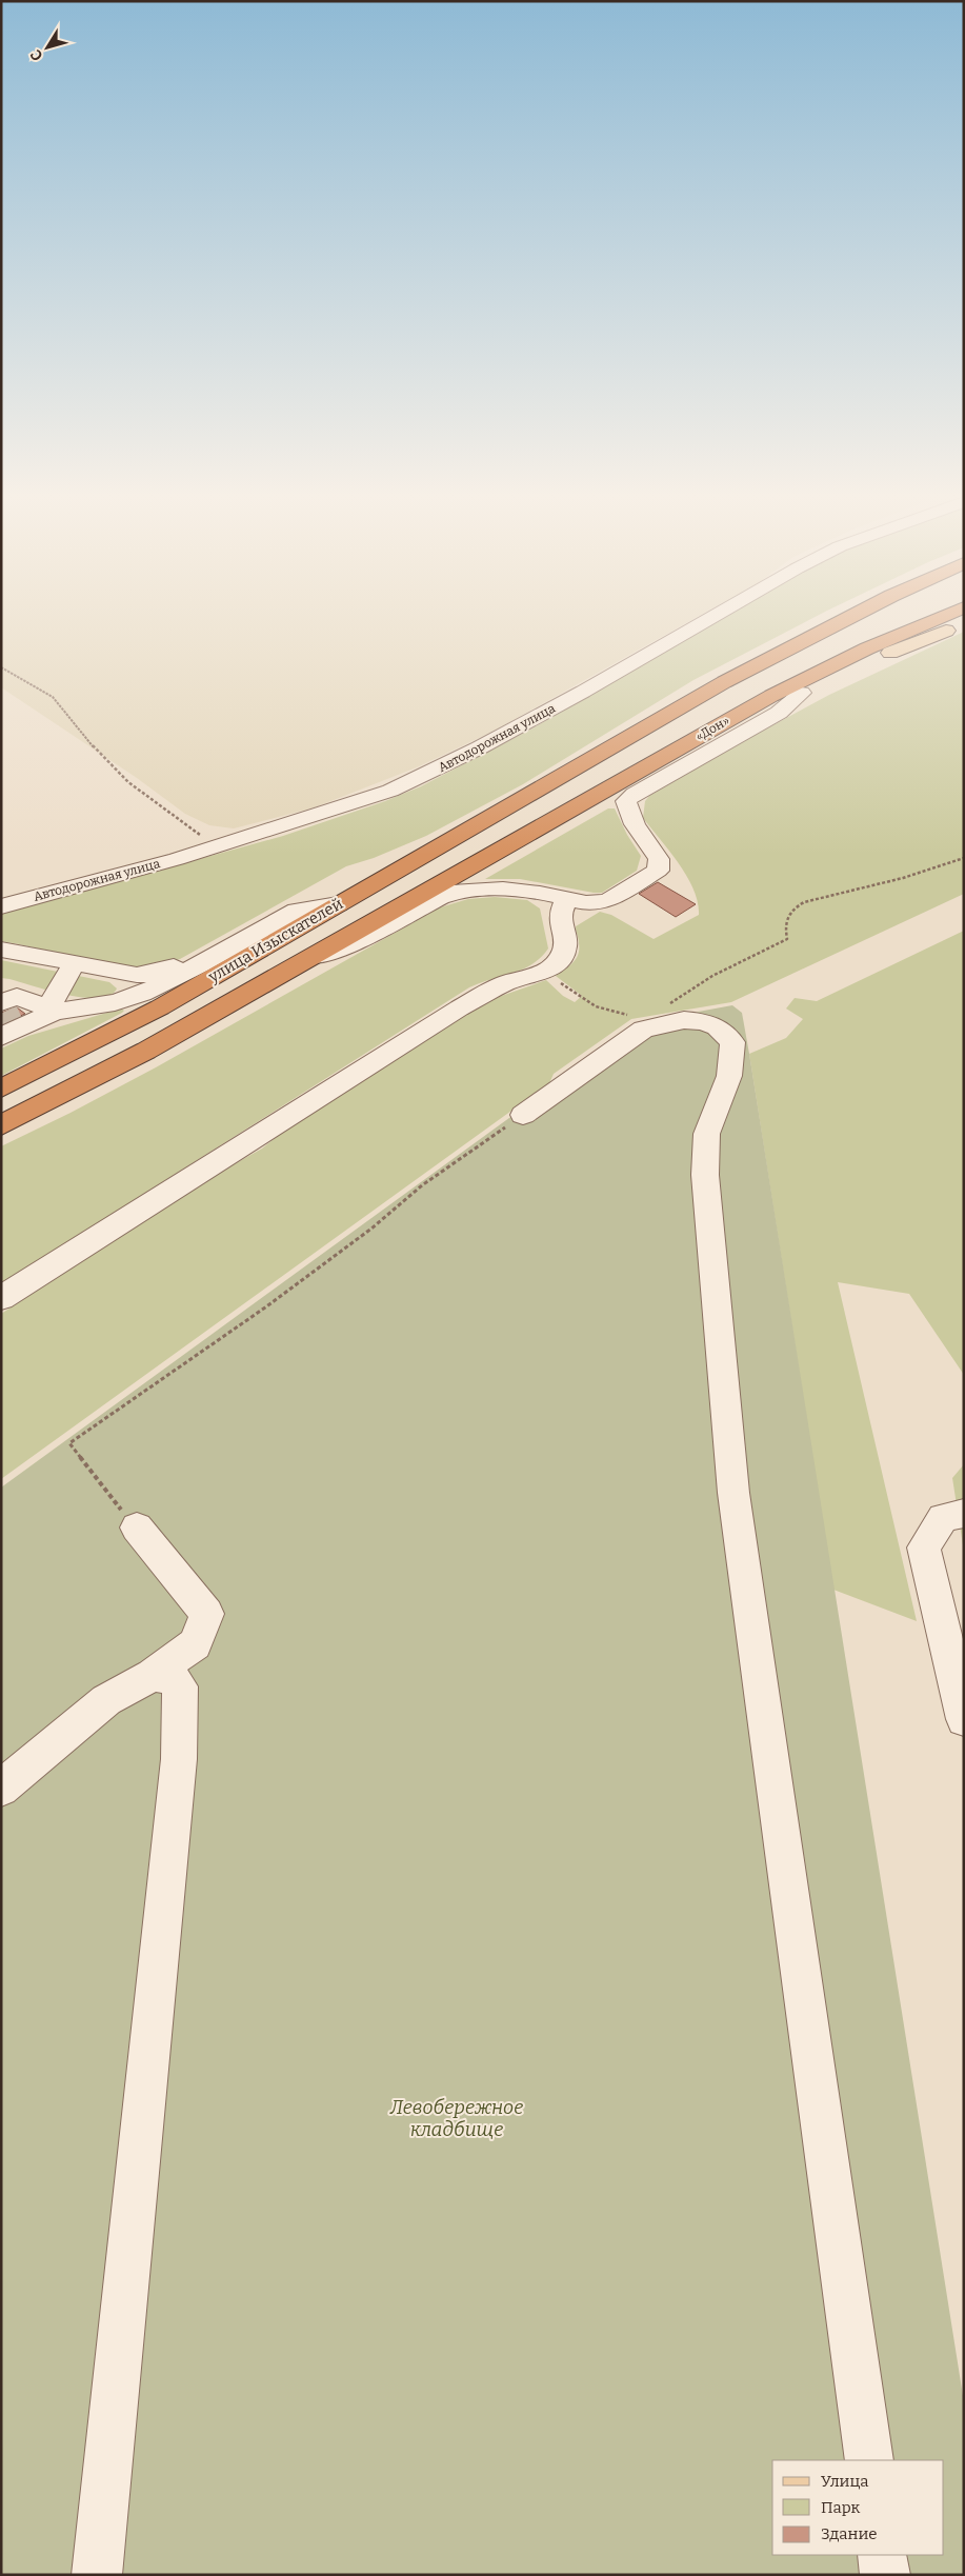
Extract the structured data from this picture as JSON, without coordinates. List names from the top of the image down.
{
  "streets": {
    "highway": ["улица Изыскателей"],
    "lane": ["Автодорожная улица"]
  },
  "parks": ["Левобережное кладбище"],
  "legend": ["Улица", "Парк", "Здание"],
  "north": "bottom left"
}
